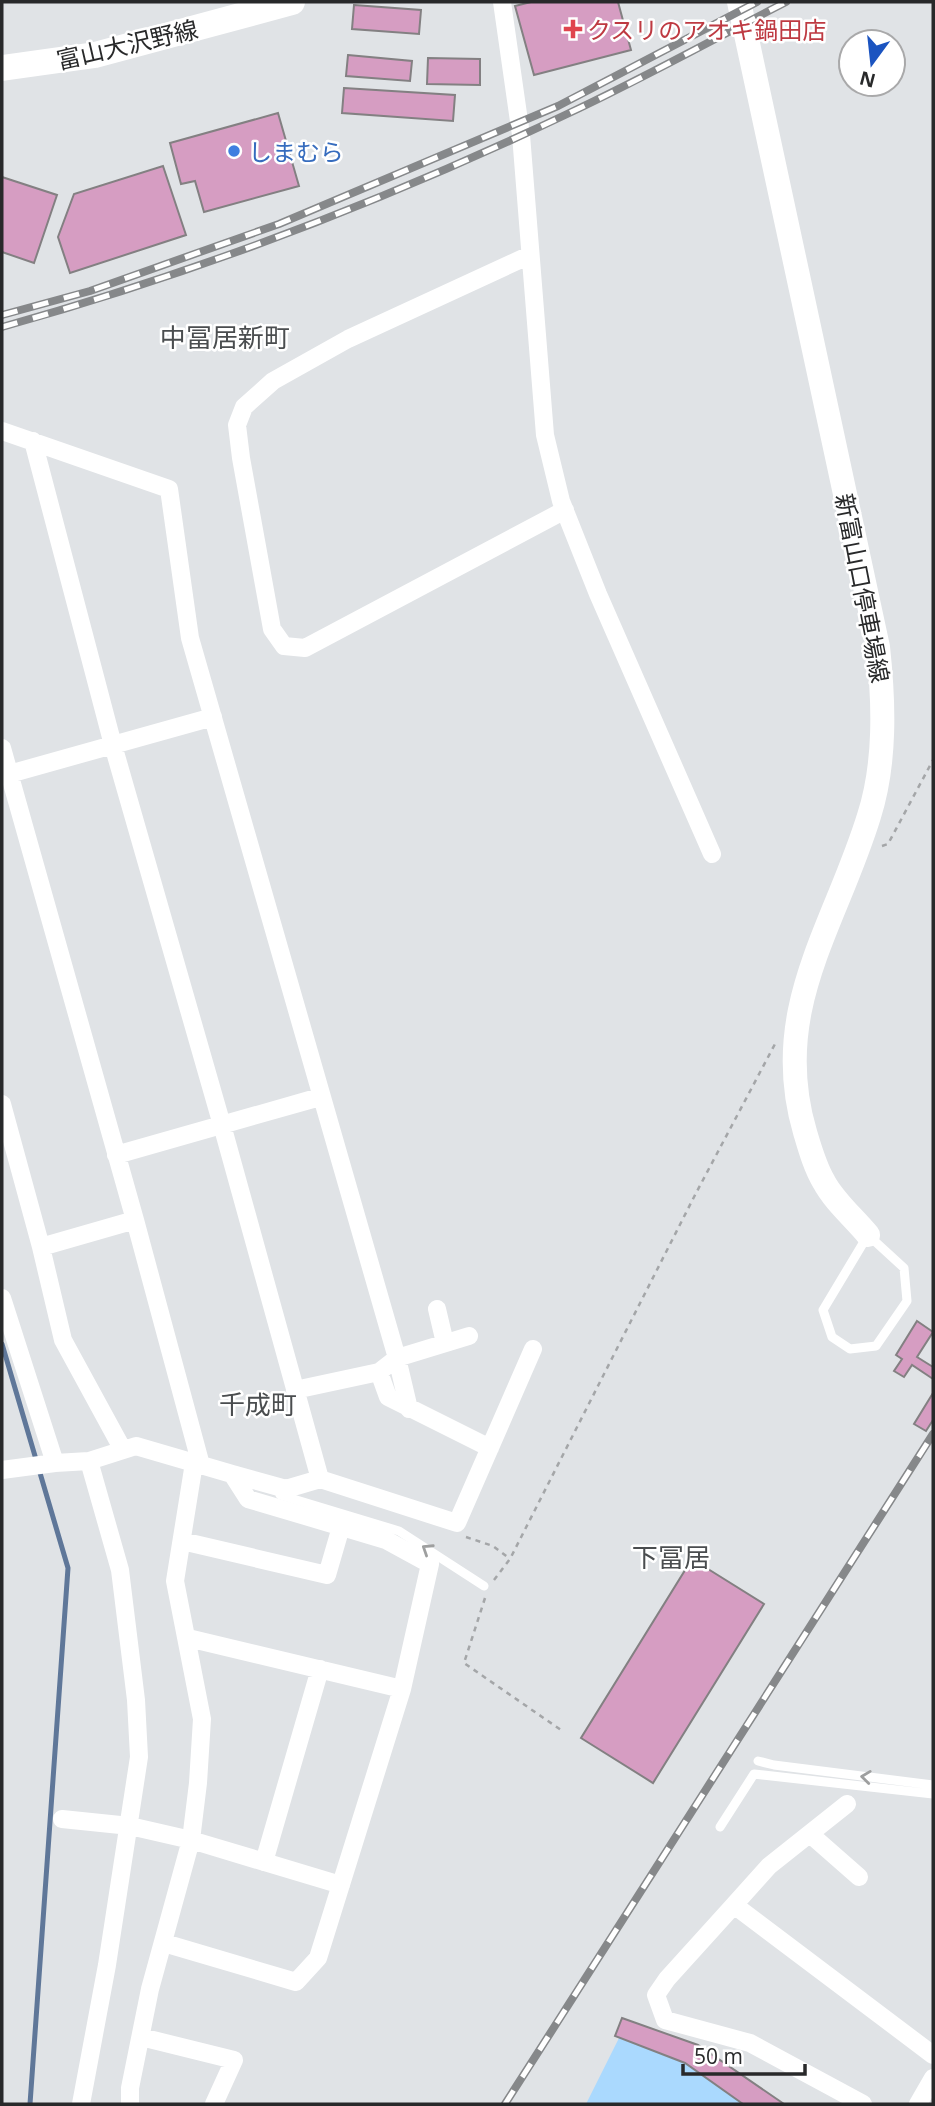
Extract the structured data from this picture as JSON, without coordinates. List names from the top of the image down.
{
  "streets": {
    "main road": ["富山大沢野線", "新富山口停車場線"]
  },
  "districts": ["中冨居新町", "千成町", "下冨居"],
  "places": {
    "health": ["クスリのアオキ鍋田店"],
    "other": ["しまむら"]
  },
  "scale_bar": "50 m",
  "north": "bottom"
}
